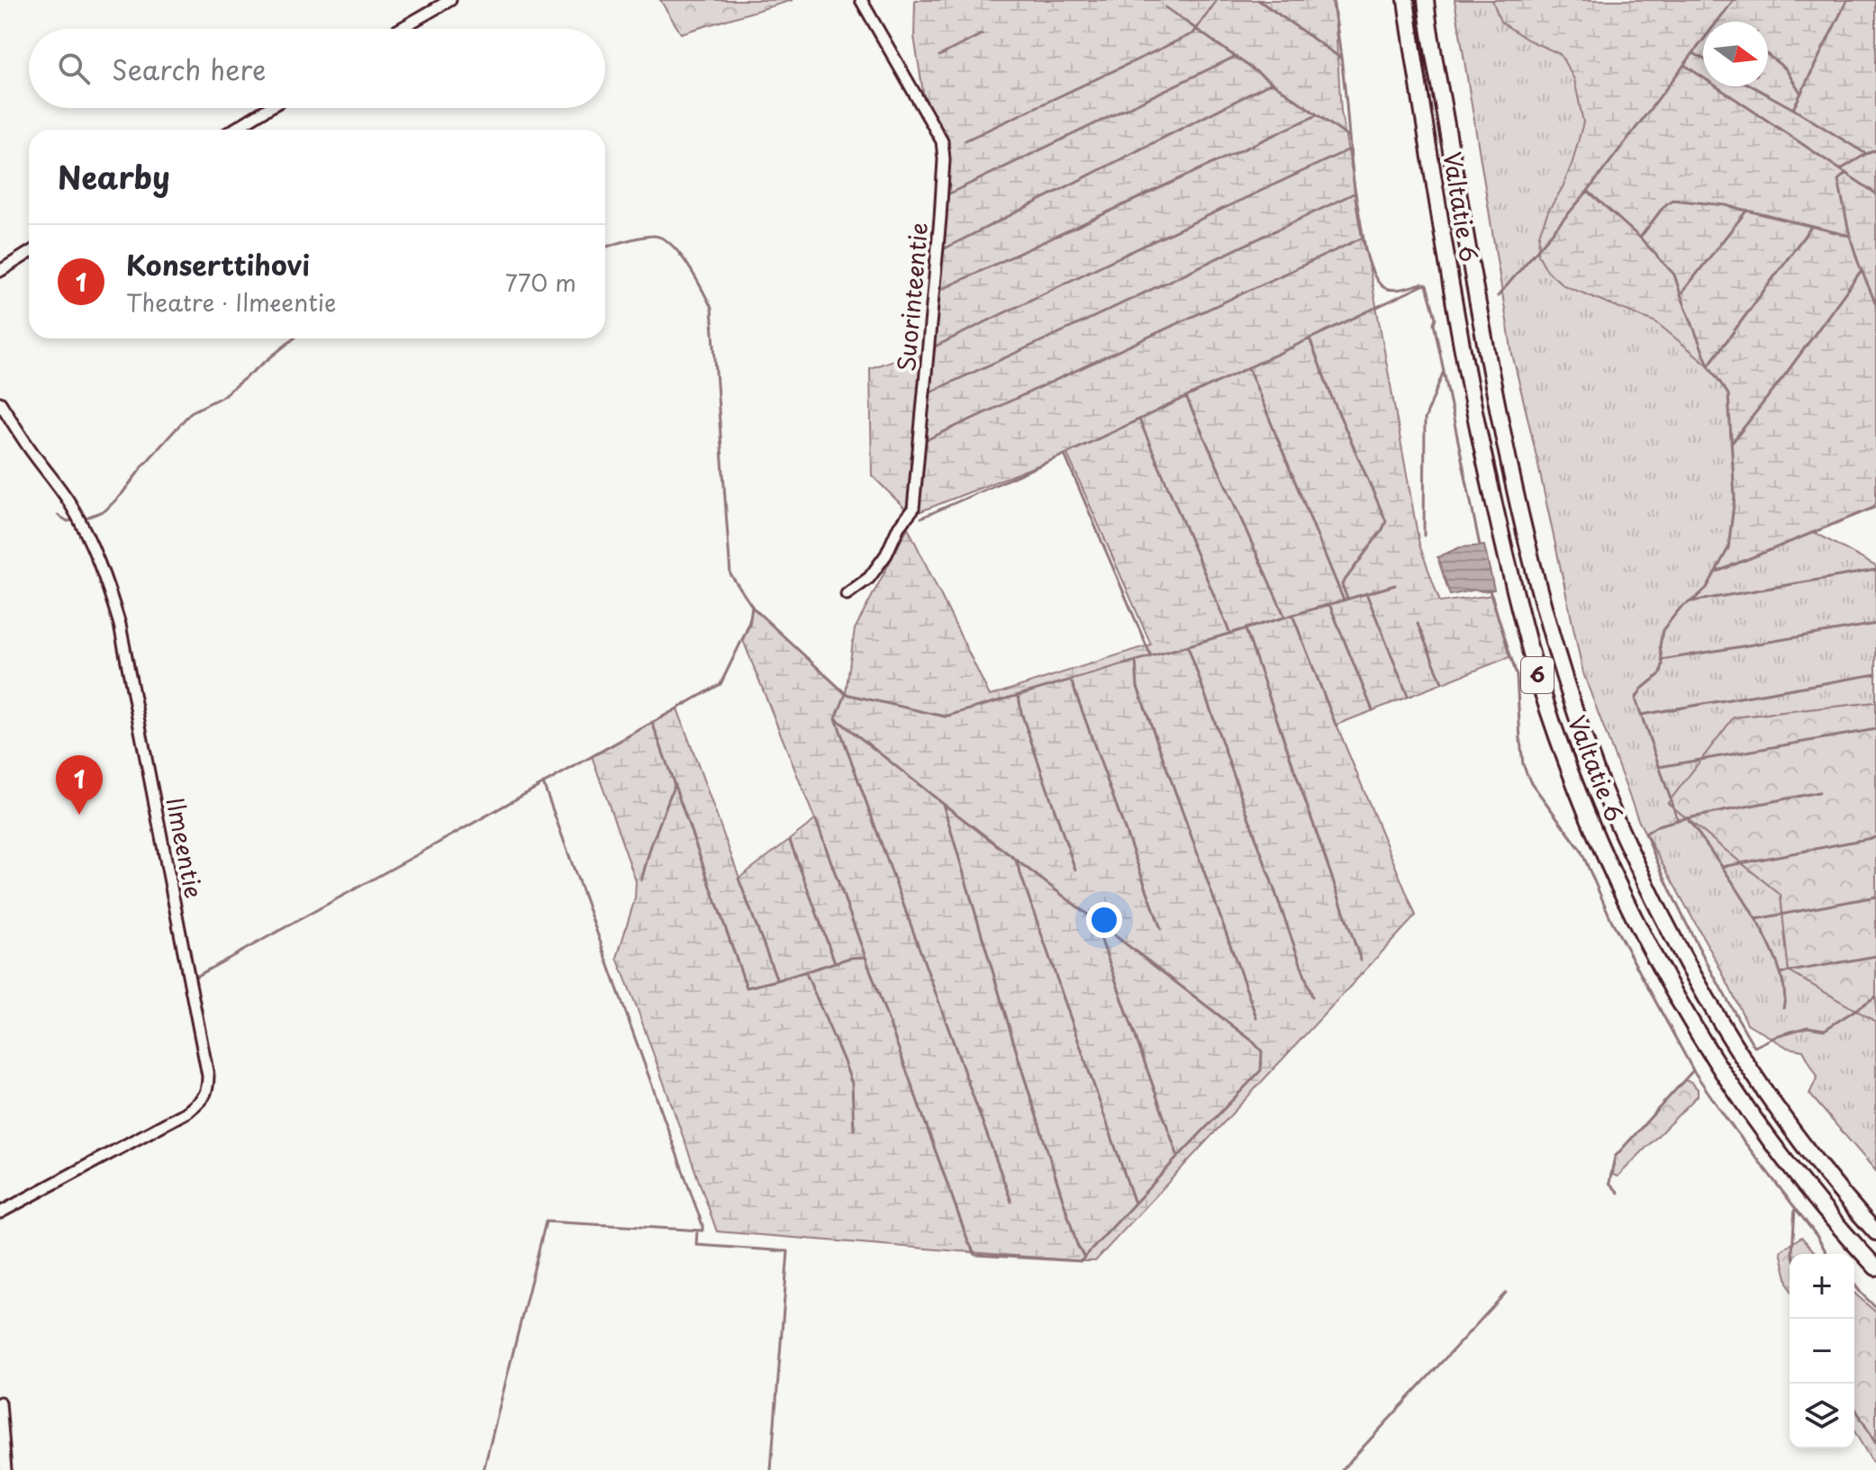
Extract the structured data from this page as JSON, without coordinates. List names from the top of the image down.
{
  "streets": {
    "highway": ["Valtatie 6", "6"],
    "street": ["Suorinteentie", "Ilmeentie"]
  },
  "north": "right",
  "page": {
    "search": "Search here",
    "heading": "Nearby",
    "list": [
      {
        "mark": "1",
        "name": "Konserttihovi",
        "note": "Theatre · Ilmeentie",
        "value": "770 m"
      }
    ],
    "pins": "1",
    "map_buttons": ["+", "−"]
  }
}
